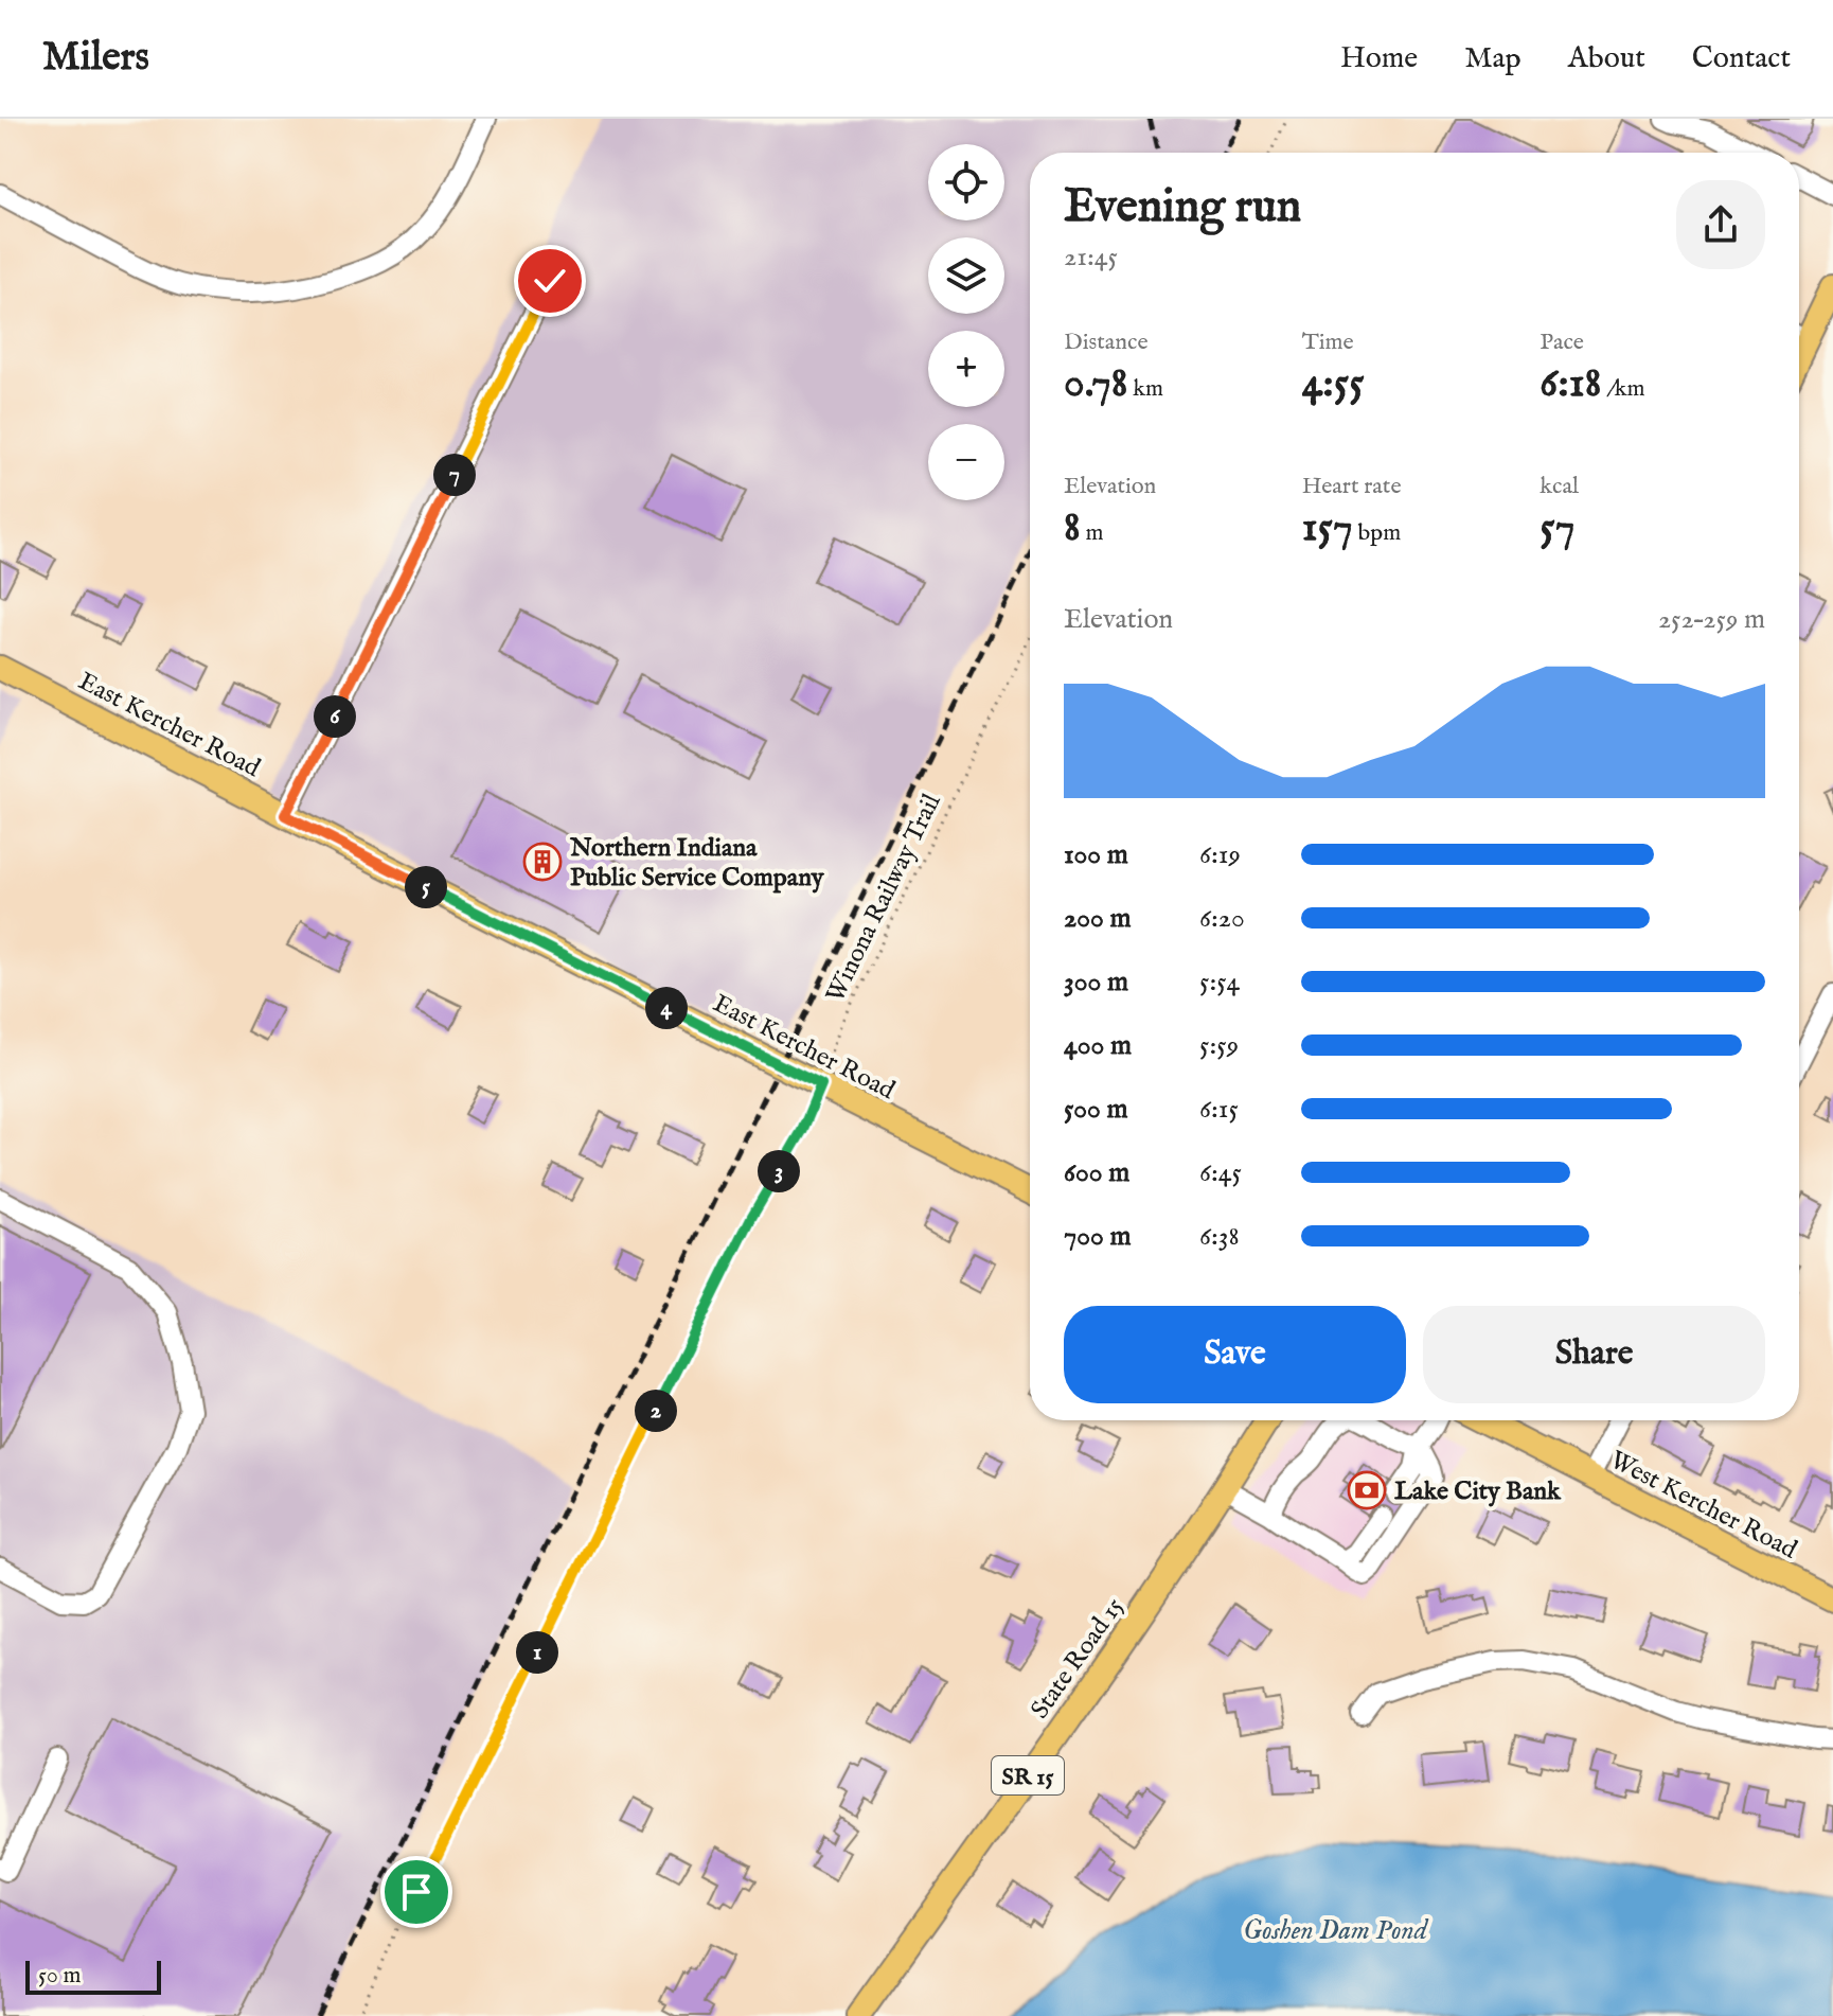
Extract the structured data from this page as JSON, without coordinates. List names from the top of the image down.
{
  "streets": {
    "main road": [
      "East Kercher Road",
      "West Kercher Road",
      "State Road 15",
      "SR 15"
    ],
    "path": ["Winona Railway Trail"]
  },
  "crossings": [
    ["East Kercher Road", "Winona Railway Trail"]
  ],
  "water": ["Goshen Dam Pond"],
  "places": {
    "building": ["Northern Indiana Public Service Company"],
    "bank": ["Lake City Bank"]
  },
  "scale_bar": "50 m",
  "page": {
    "header": "Milers",
    "nav": [
      "Home",
      "Map",
      "About",
      "Contact"
    ],
    "map_buttons": ["+", "−"],
    "heading": ["Evening run", "21:45"],
    "stats": [
      ["Distance", "0.78 km"],
      ["Time", "4:55"],
      ["Pace", "6:18 /km"],
      ["Elevation", "8 m"],
      ["Heart rate", "157 bpm"],
      ["kcal", "57"]
    ],
    "pins": [
      "7",
      "6",
      "5",
      "4",
      "3",
      "2",
      "1"
    ],
    "chart": ["Elevation", "252–259 m"],
    "list": [
      {
        "name": "100 m",
        "note": "6:19"
      },
      {
        "name": "200 m",
        "note": "6:20"
      },
      {
        "name": "300 m",
        "note": "5:54"
      },
      {
        "name": "400 m",
        "note": "5:59"
      },
      {
        "name": "500 m",
        "note": "6:15"
      },
      {
        "name": "600 m",
        "note": "6:45"
      },
      {
        "name": "700 m",
        "note": "6:38"
      }
    ],
    "buttons": ["Save", "Share"],
    "scale": "50 m"
  }
}
